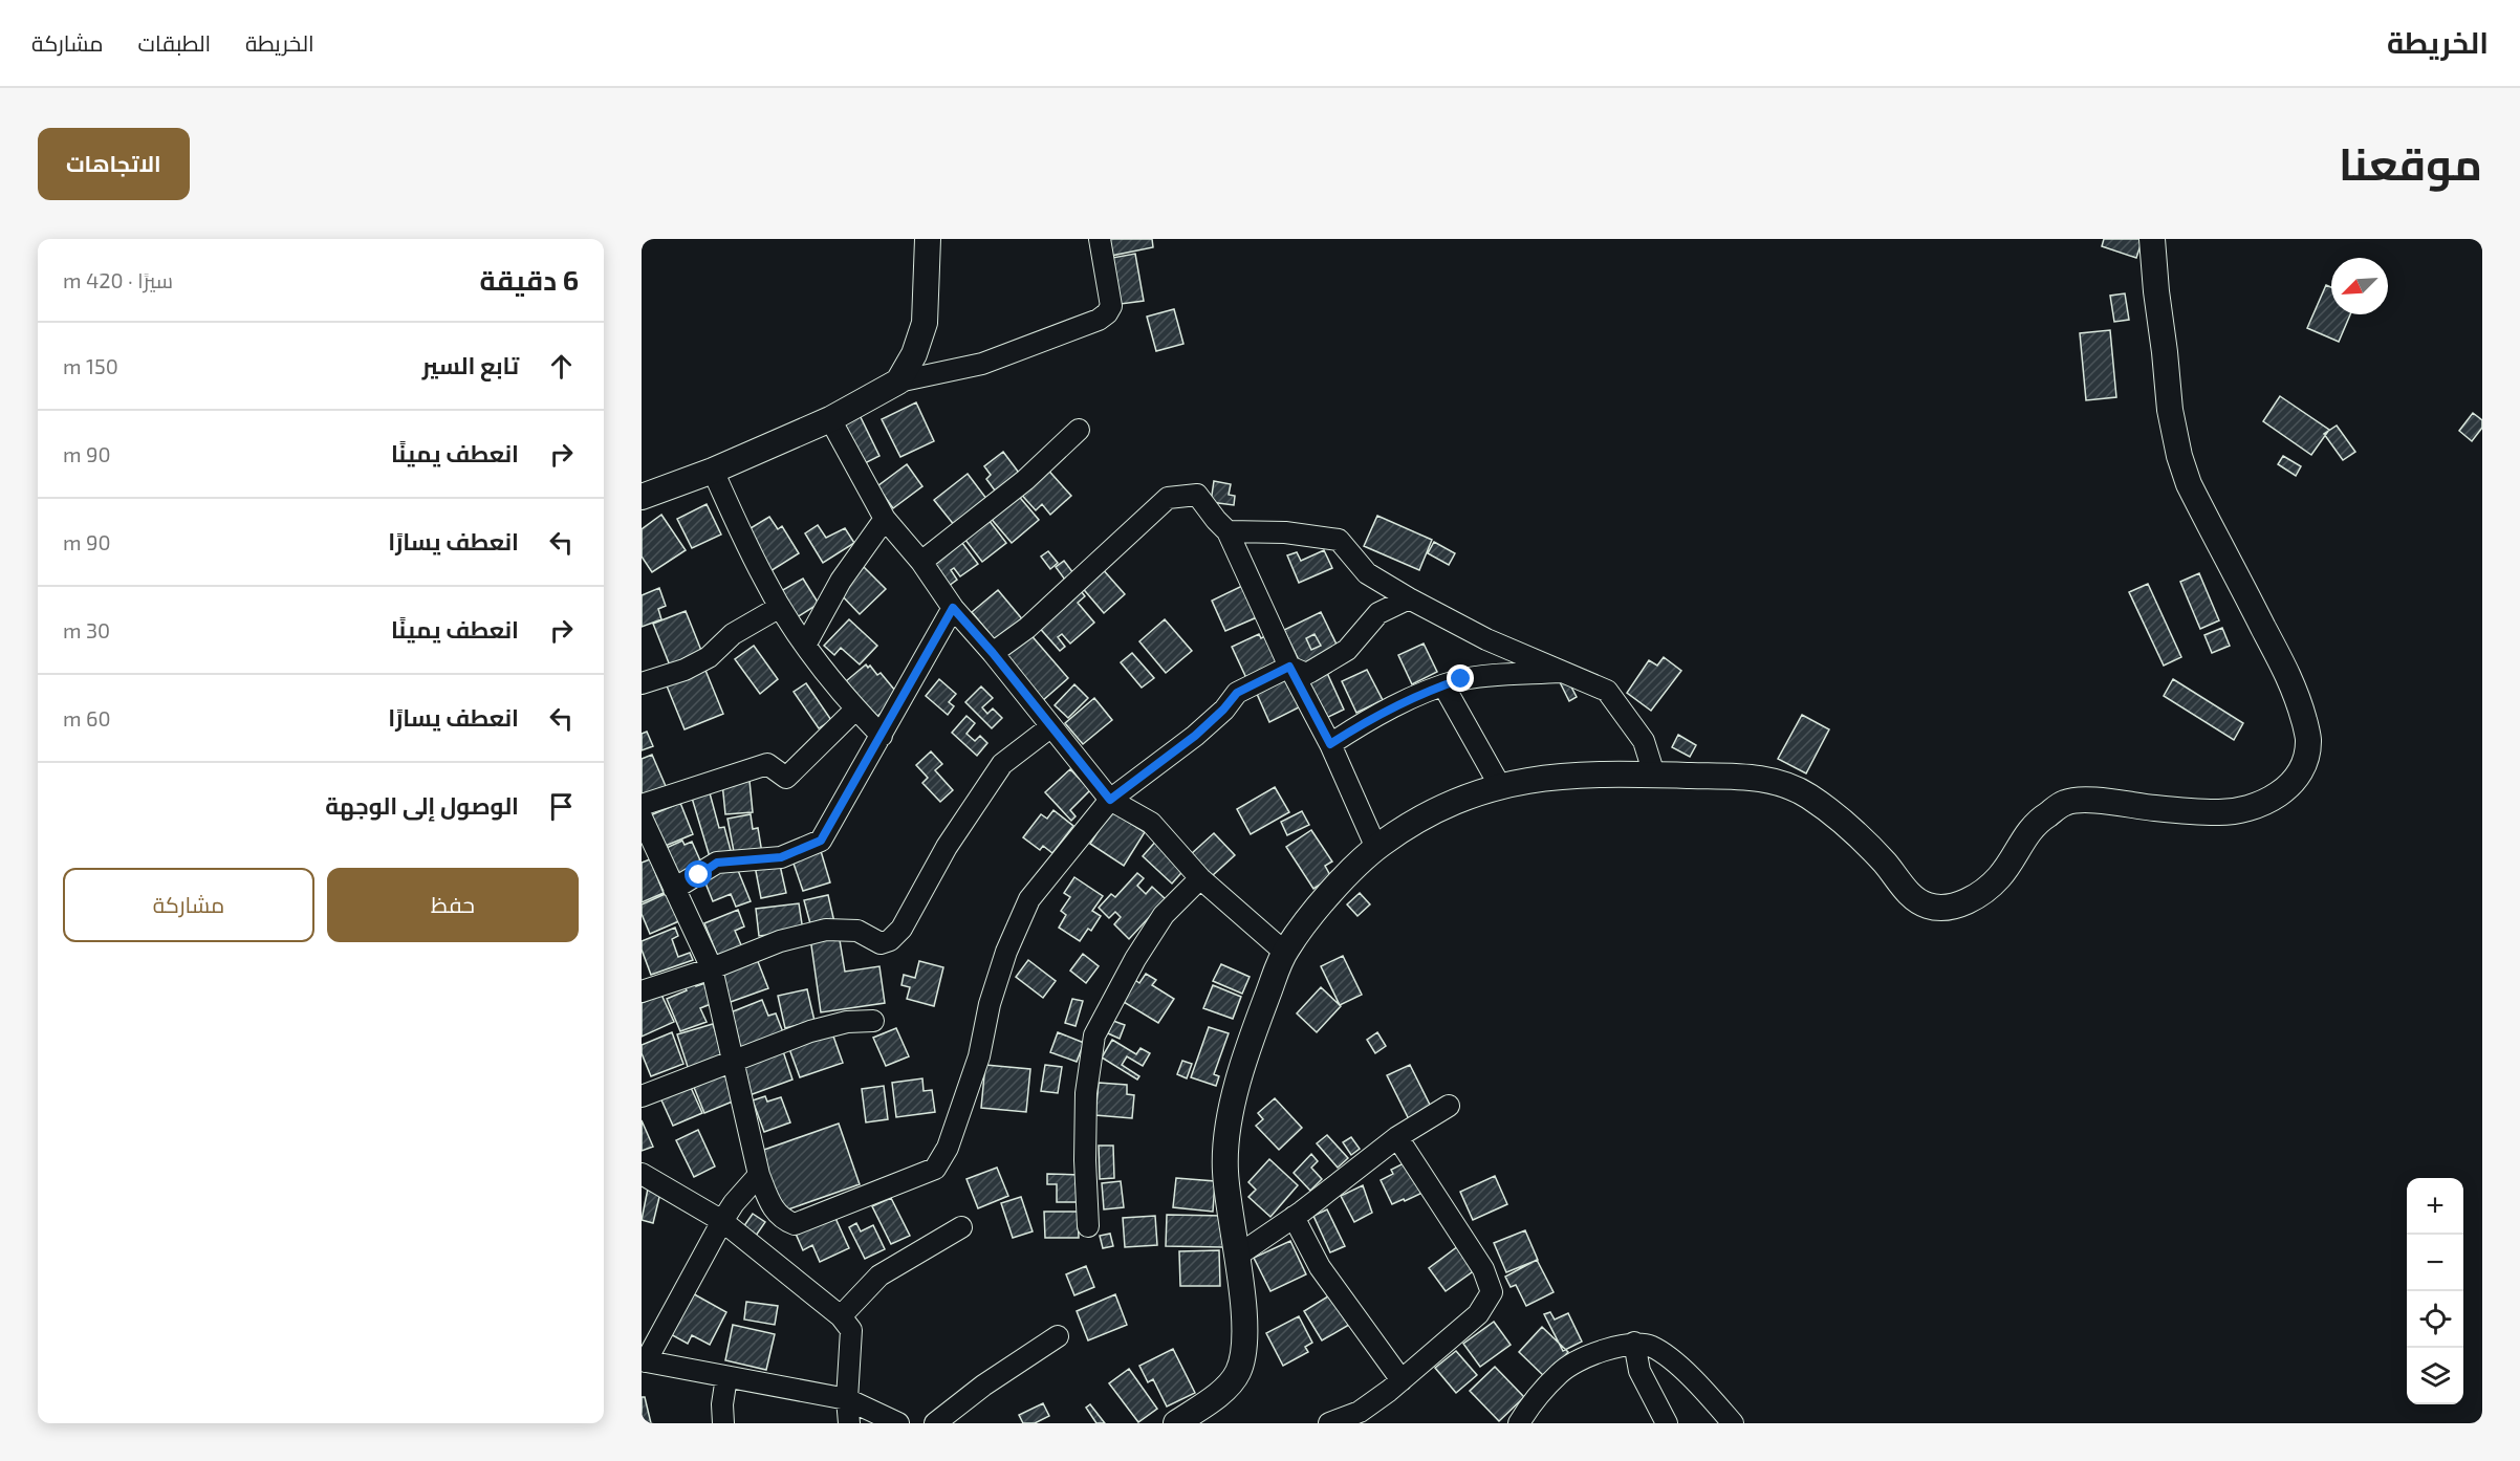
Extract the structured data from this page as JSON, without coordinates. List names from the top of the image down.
{
  "north": "bottom left",
  "page": {
    "header": "الخريطة",
    "nav": ["الخريطة", "الطبقات", "مشاركة"],
    "title": "موقعنا",
    "buttons": [
      "الاتجاهات",
      ["حفظ", "مشاركة"]
    ],
    "heading": ["6 دقيقة", "سيرًا · 420 m"],
    "list": [
      ["تابع السير", "150 m"],
      ["انعطف يمينًا", "90 m"],
      ["انعطف يسارًا", "90 m"],
      ["انعطف يمينًا", "30 m"],
      ["انعطف يسارًا", "60 m"],
      "الوصول إلى الوجهة"
    ],
    "map_buttons": ["+", "−"]
  }
}
